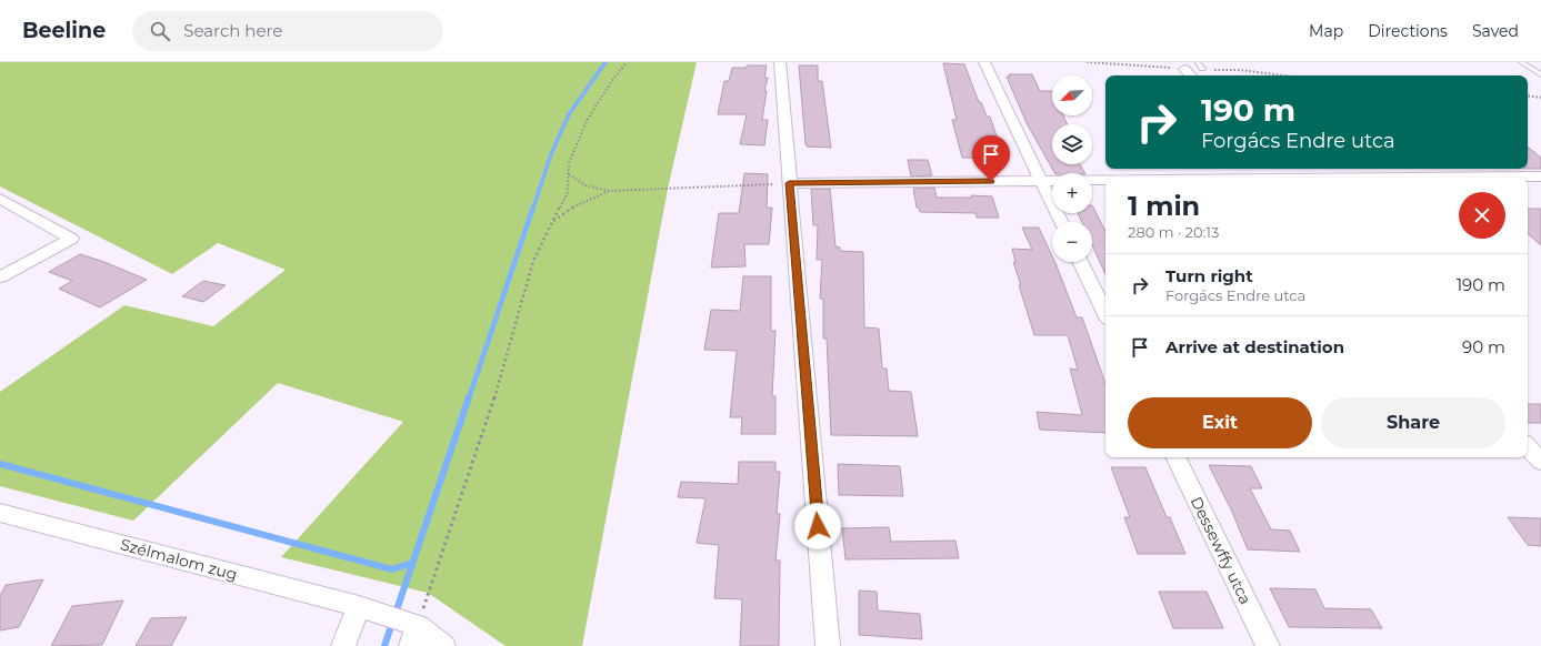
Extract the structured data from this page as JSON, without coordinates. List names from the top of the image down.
{
  "streets": {
    "street": ["Dessewffy utca", "Szélmalom zug"]
  },
  "north": "bottom left",
  "page": {
    "header": "Beeline",
    "search": "Search here",
    "nav": ["Map", "Directions", "Saved"],
    "map_buttons": ["+", "−"],
    "turn": ["190 m", "Forgács Endre utca"],
    "heading": ["1 min", "280 m · 20:13"],
    "list": [
      {
        "name": "Turn right",
        "note": "Forgács Endre utca",
        "value": "190 m"
      },
      {
        "name": "Arrive at destination",
        "value": "90 m"
      }
    ],
    "buttons": ["Exit", "Share"]
  }
}
